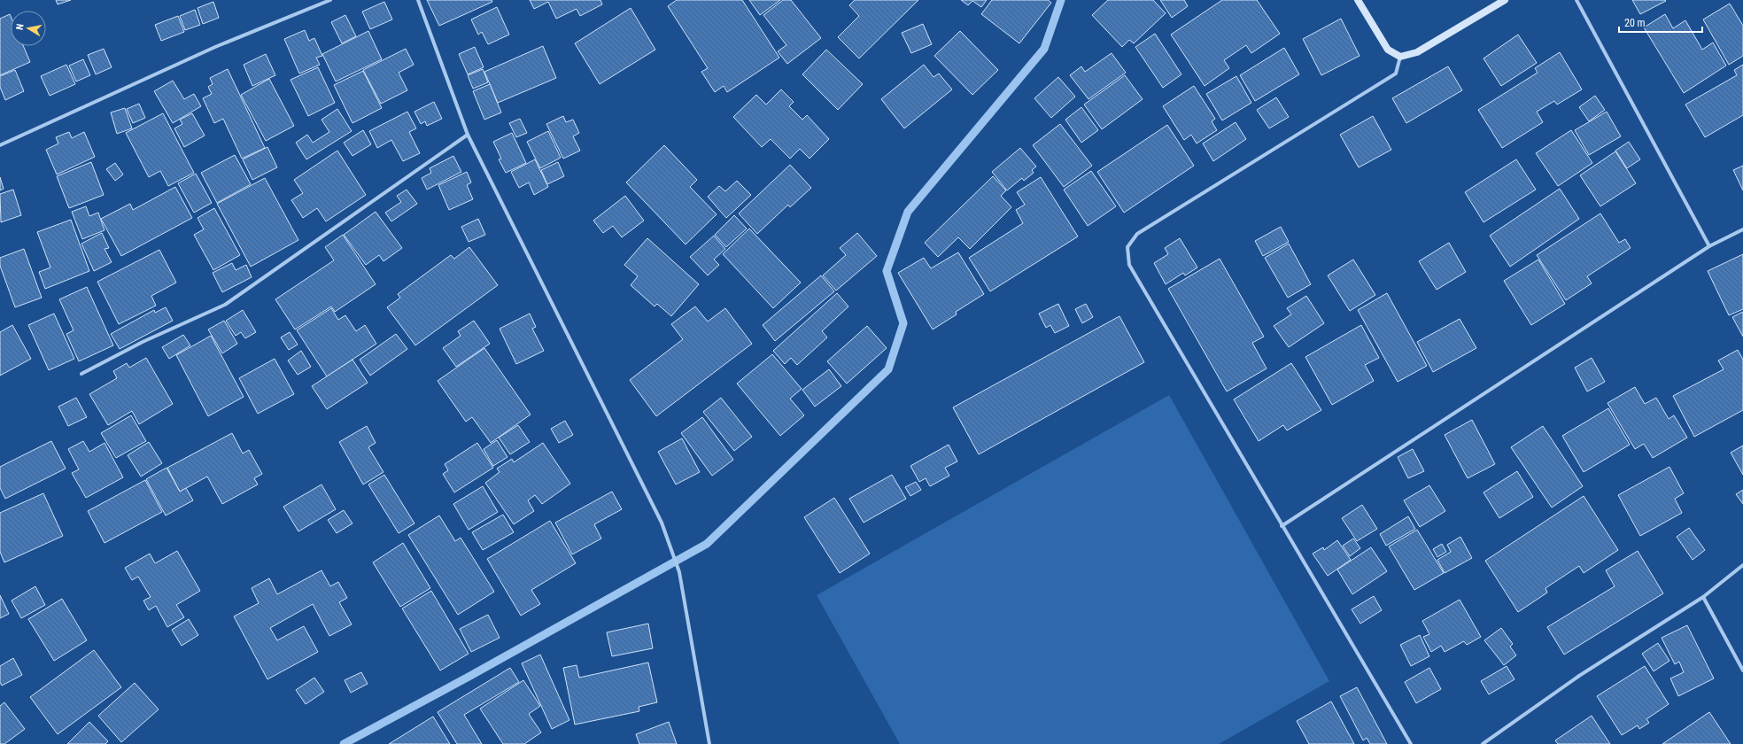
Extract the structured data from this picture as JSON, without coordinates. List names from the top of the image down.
{
  "scale_bar": "20 m",
  "north": "left"
}
